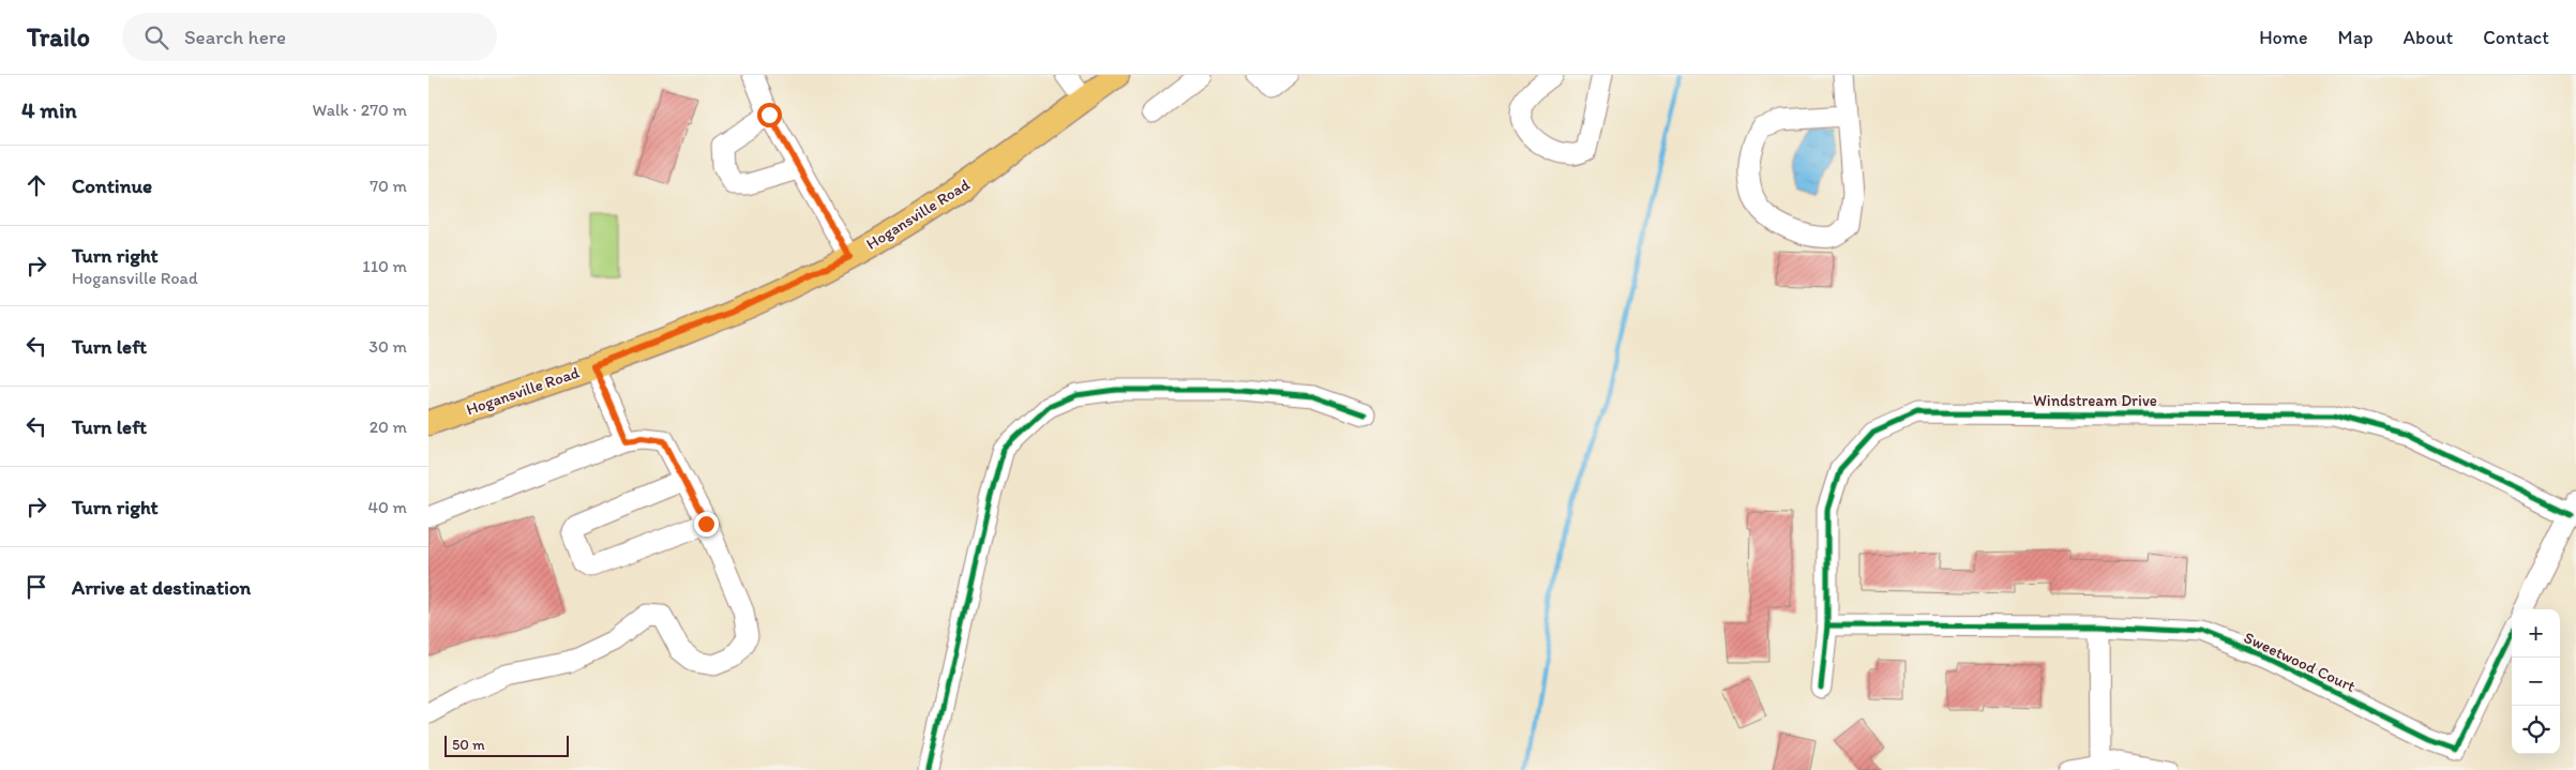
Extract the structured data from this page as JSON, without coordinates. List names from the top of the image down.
{
  "streets": {
    "main road": ["Hogansville Road"],
    "street": ["Windstream Drive", "Sweetwood Court"]
  },
  "crossings": [
    ["Windstream Drive", "Sweetwood Court"]
  ],
  "scale_bar": "50 m",
  "page": {
    "header": "Trailo",
    "search": "Search here",
    "nav": [
      "Home",
      "Map",
      "About",
      "Contact"
    ],
    "heading": ["4 min", "Walk · 270 m"],
    "list": [
      ["Continue", "70 m"],
      ["Turn right", "Hogansville Road", "110 m"],
      ["Turn left", "30 m"],
      ["Turn left", "20 m"],
      ["Turn right", "40 m"],
      "Arrive at destination"
    ],
    "map_buttons": ["+", "−"],
    "scale": "50 m"
  }
}
